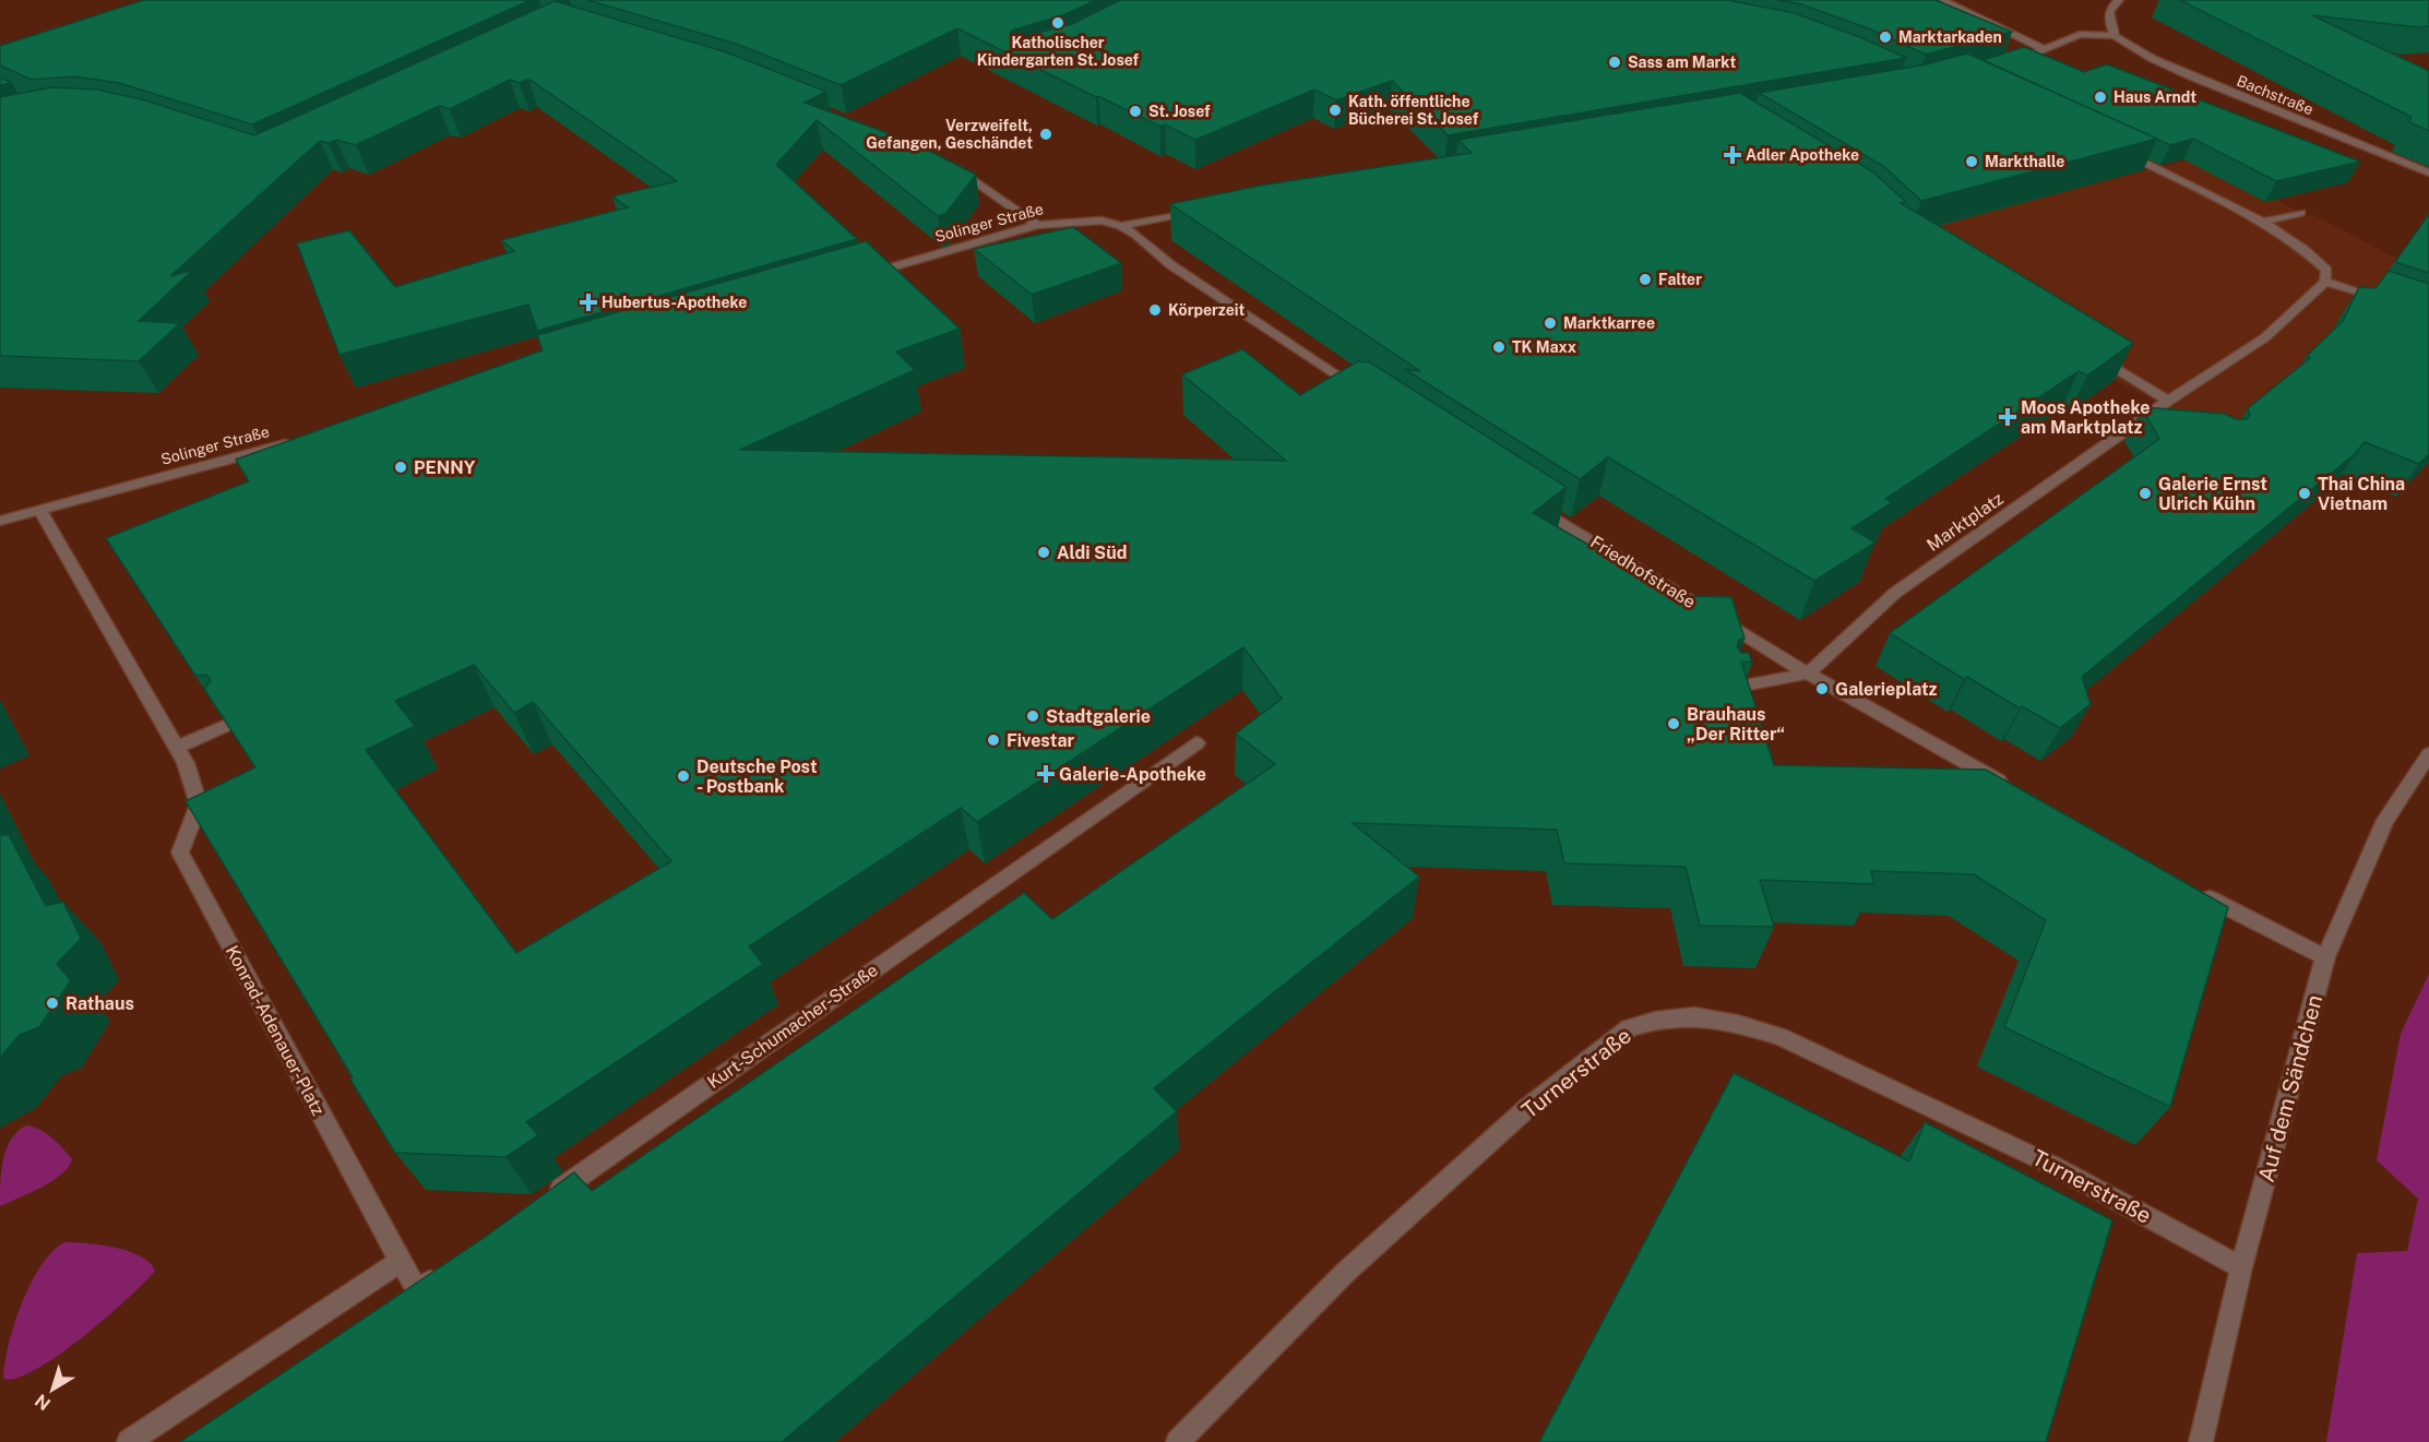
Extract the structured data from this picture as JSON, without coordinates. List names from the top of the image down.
{
  "streets": {
    "street": [
      "Bachstraße",
      "Solinger Straße",
      "Marktplatz",
      "Friedhofstraße",
      "Kurt-Schumacher-Straße",
      "Konrad-Adenauer-Platz",
      "Turnerstraße",
      "Auf dem Sändchen"
    ]
  },
  "crossings": [
    ["Solinger Straße", "Konrad-Adenauer-Platz"],
    ["Marktplatz", "Friedhofstraße"],
    ["Turnerstraße", "Auf dem Sändchen"]
  ],
  "places": {
    "other": [
      "Katholischer Kindergarten St. Josef",
      "Marktarkaden",
      "Sass am Markt",
      "Haus Arndt",
      "Kath. öffentliche Bücherei St. Josef",
      "St. Josef",
      "Verzweifelt, Gefangen, Geschändet",
      "Markthalle",
      "Falter",
      "Körperzeit",
      "Marktkarree",
      "TK Maxx",
      "PENNY",
      "Galerie Ernst Ulrich Kühn",
      "Thai China Vietnam",
      "Aldi Süd",
      "Galerieplatz",
      "Stadtgalerie",
      "Brauhaus „Der Ritter“",
      "Fivestar",
      "Deutsche Post - Postbank",
      "Rathaus"
    ],
    "health": [
      "Adler Apotheke",
      "Hubertus-Apotheke",
      "Moos Apotheke am Marktplatz",
      "Galerie-Apotheke"
    ]
  },
  "north": "bottom left"
}
